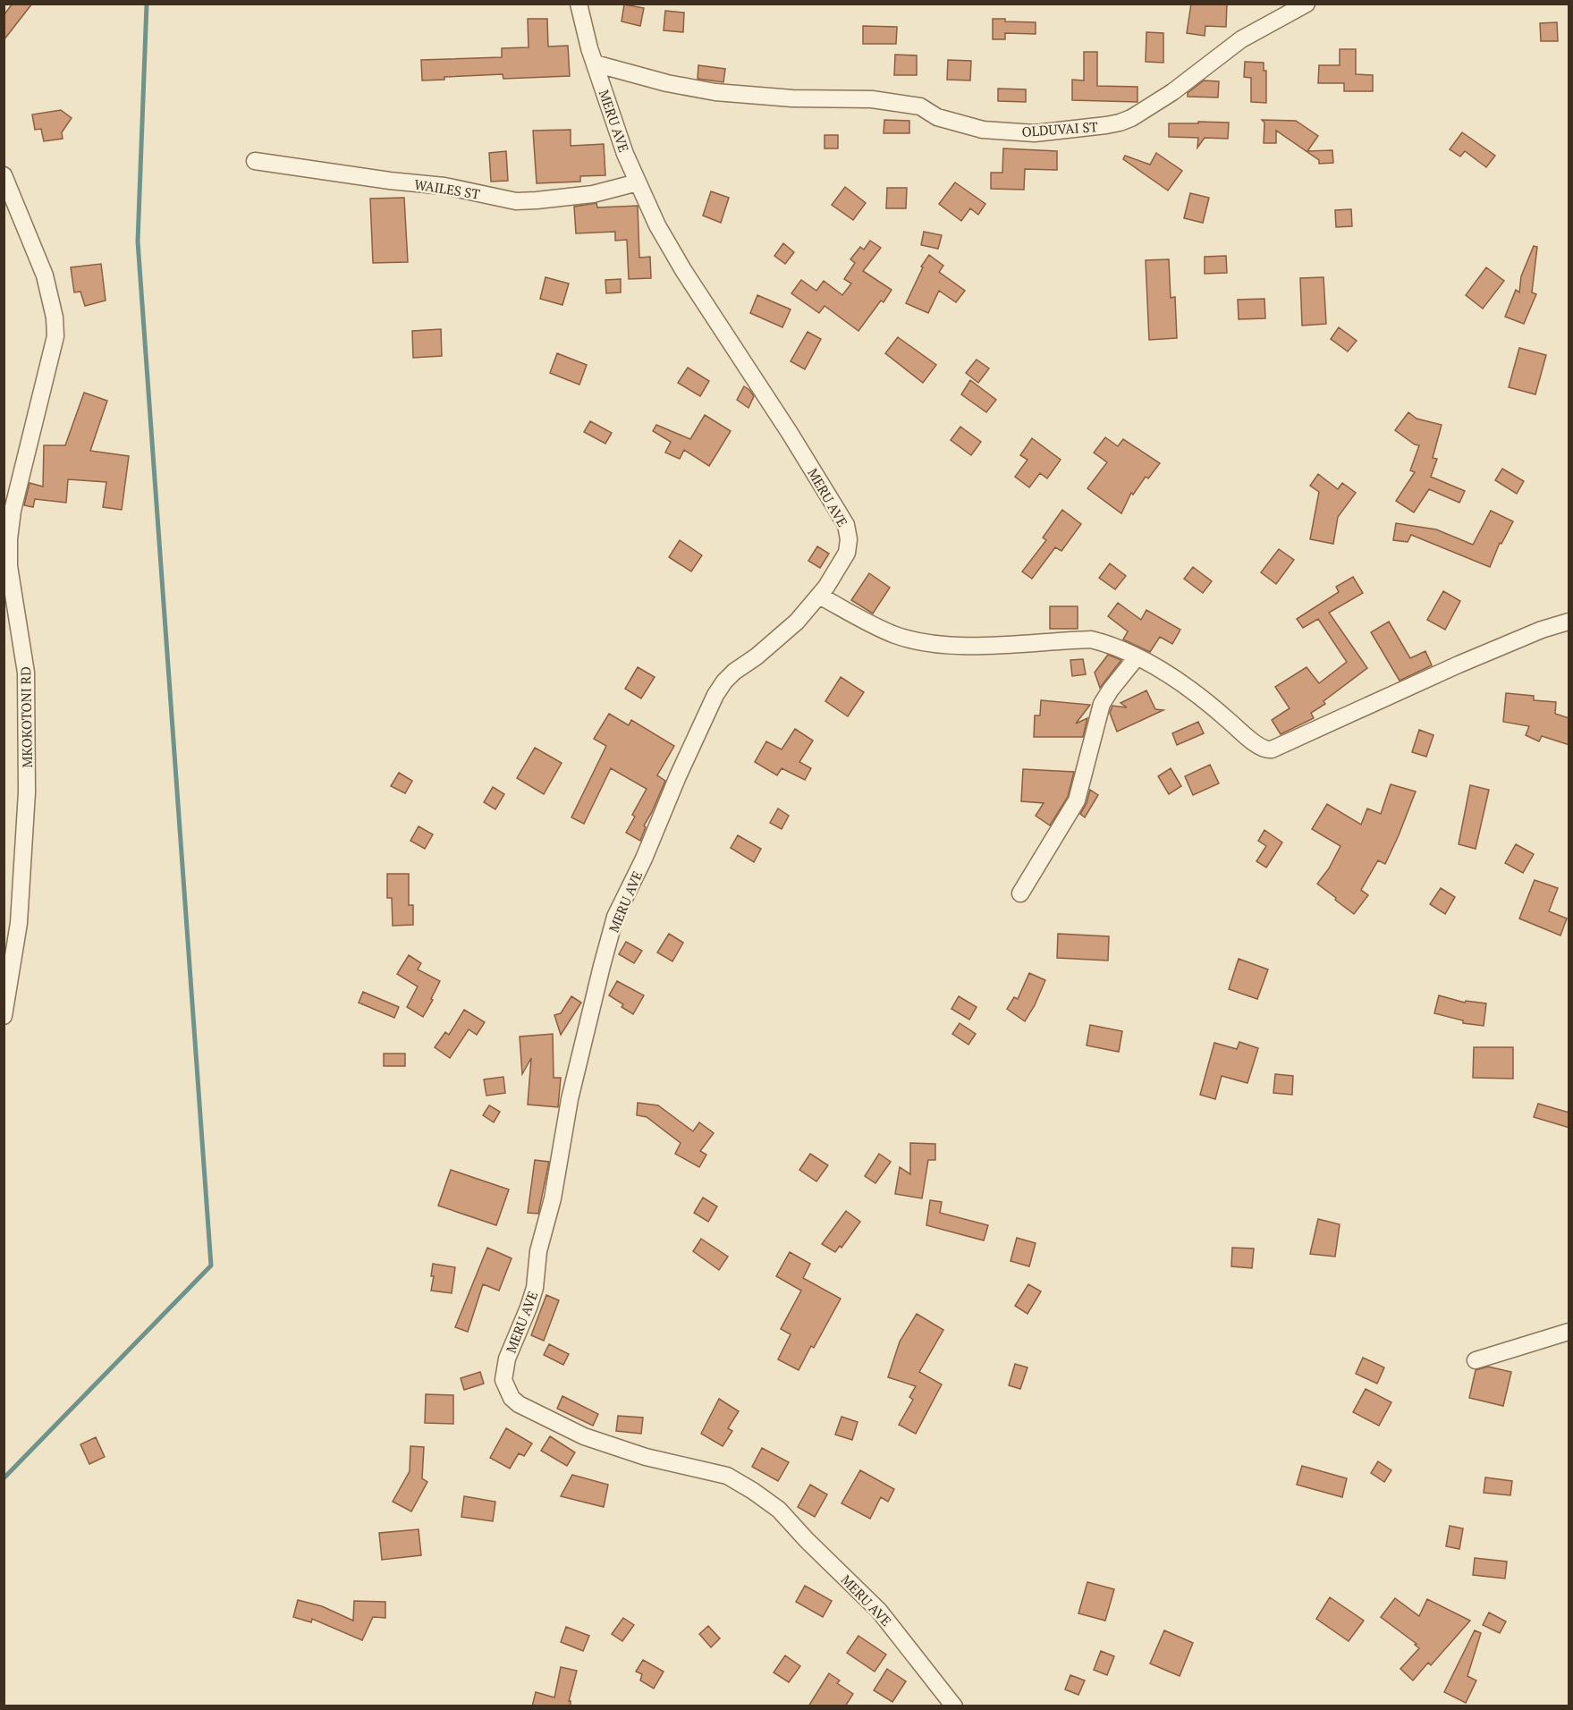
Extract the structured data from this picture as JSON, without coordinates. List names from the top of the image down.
{
  "streets": {
    "street": [
      "MERU AVE",
      "OLDUVAI ST",
      "WAILES ST",
      "MKOKOTONI RD"
    ]
  },
  "crossings": [
    ["MERU AVE", "OLDUVAI ST"],
    ["MERU AVE", "WAILES ST"]
  ]
}
